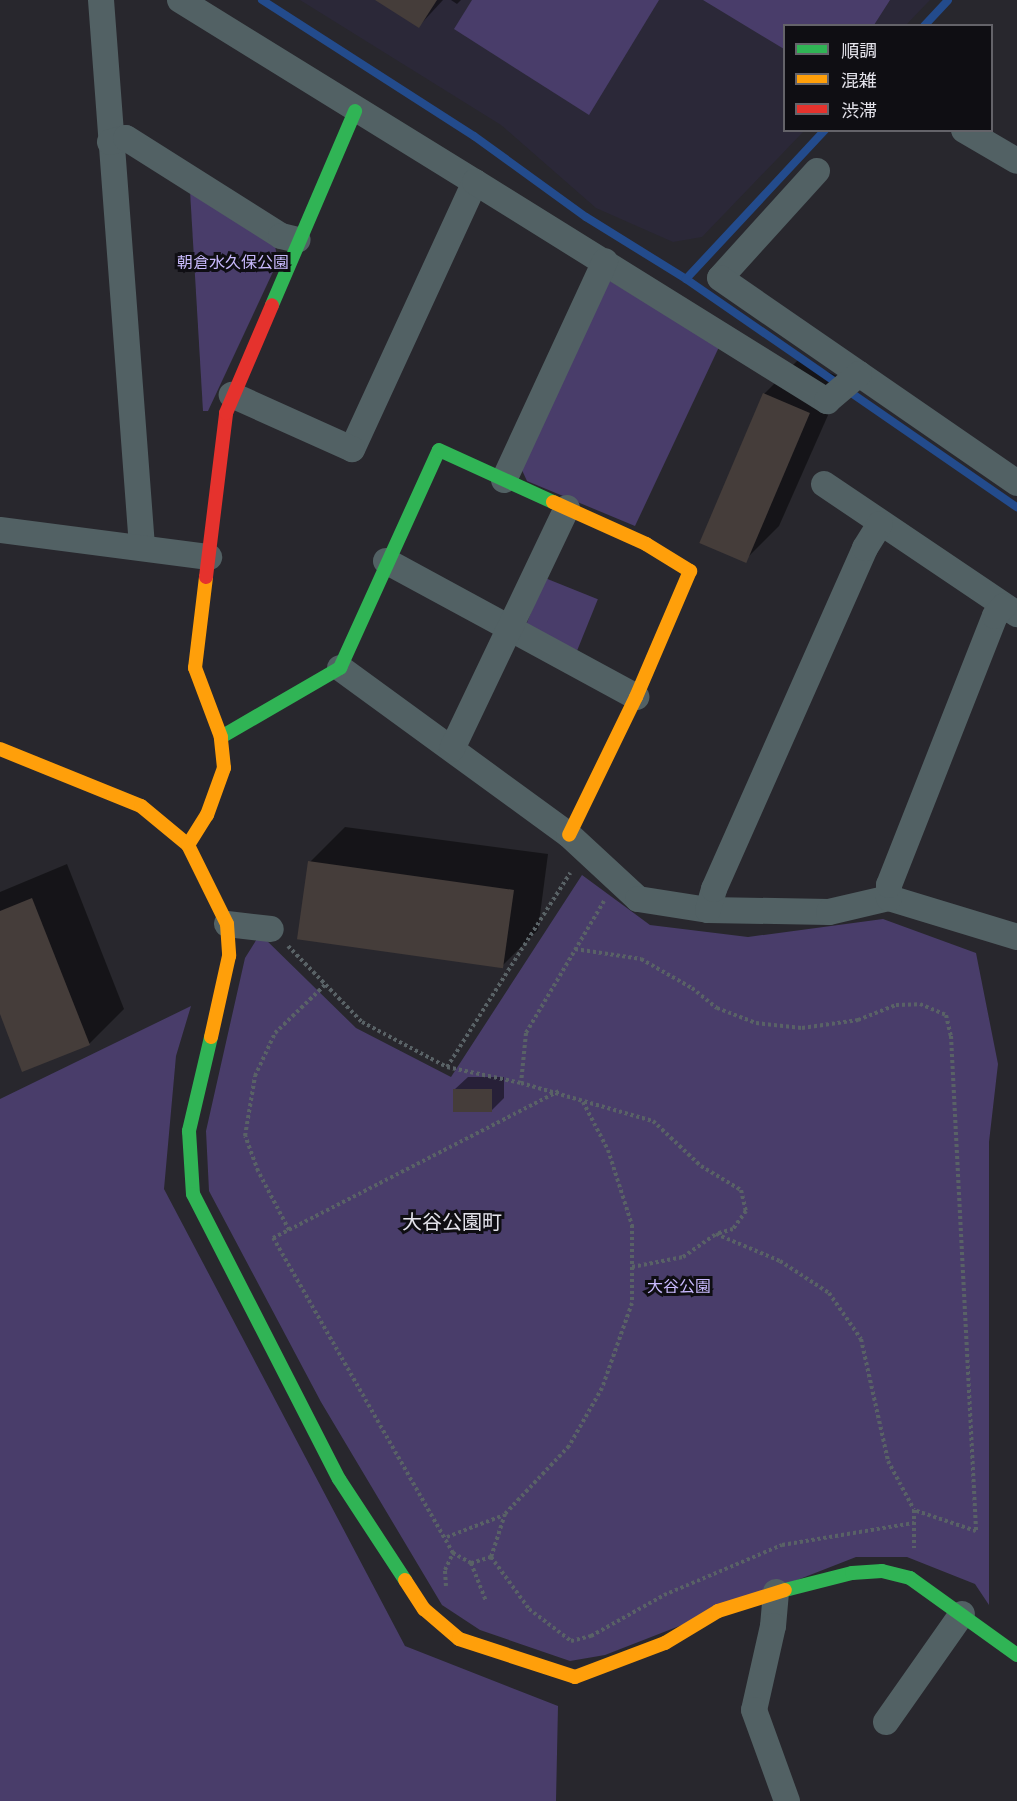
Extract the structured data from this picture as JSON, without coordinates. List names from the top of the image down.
{
  "districts": ["大谷公園町"],
  "parks": ["朝倉水久保公園", "大谷公園"],
  "legend": ["順調", "混雑", "渋滞"]
}
